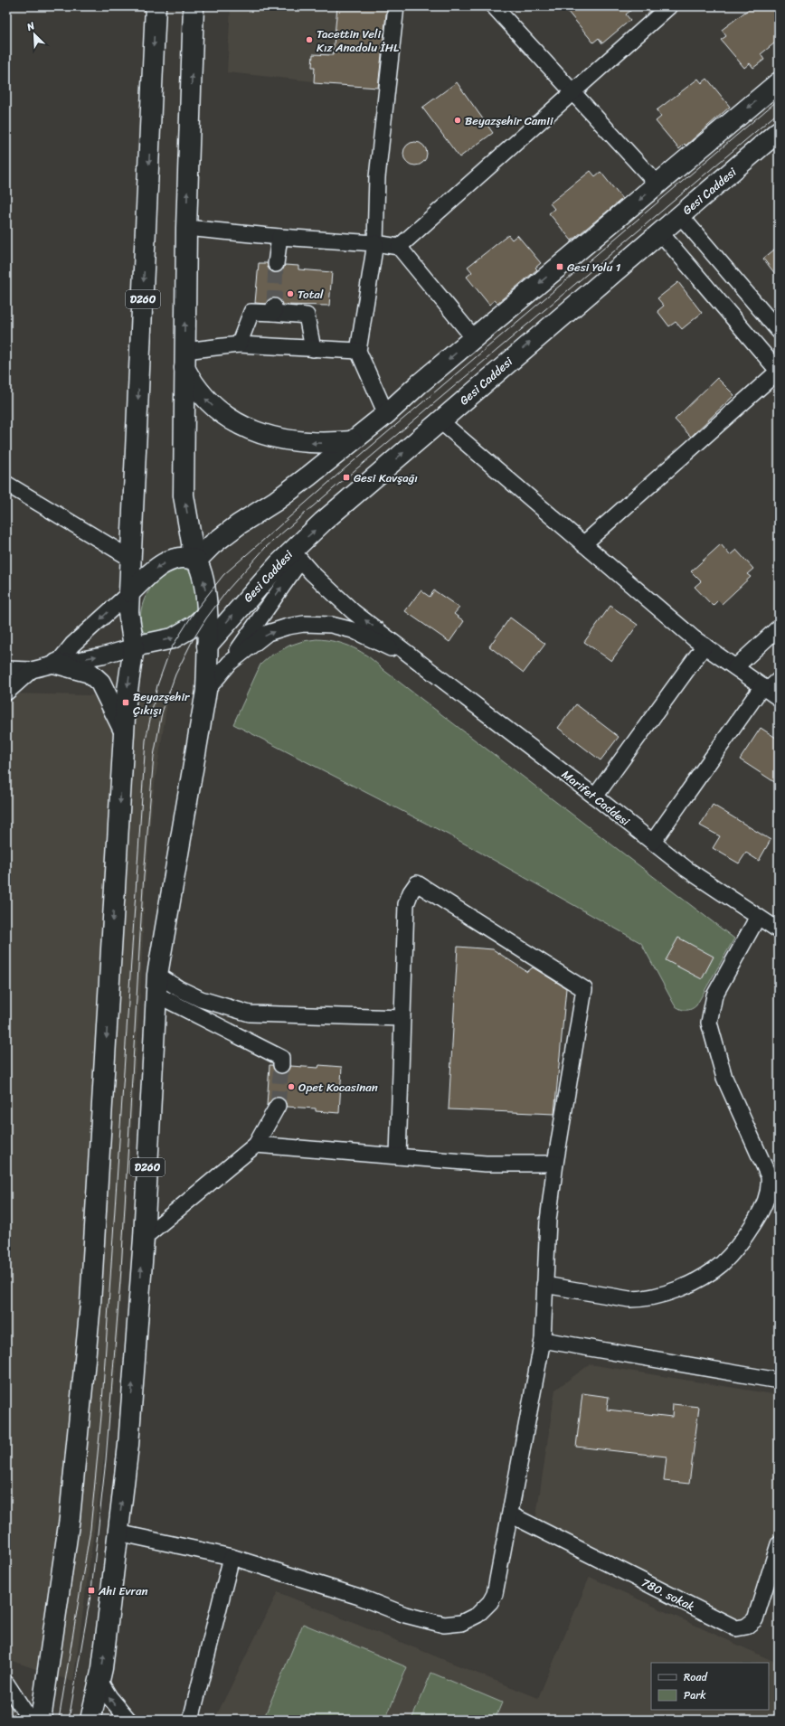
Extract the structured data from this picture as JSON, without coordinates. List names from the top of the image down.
{
  "streets": {
    "main road": ["Gesi Caddesi", "D260"],
    "street": ["Marifet Caddesi", "780. sokak"]
  },
  "crossings": [
    ["Gesi Caddesi", "D260"]
  ],
  "places": {
    "other": [
      "Tacettin Veli Kız Anadolu İHL",
      "Beyazşehir Camii",
      "Total",
      "Opet Kocasinan"
    ],
    "transit": [
      "Gesi Yolu 1",
      "Gesi Kavşağı",
      "Beyazşehir Çıkışı",
      "Ahi Evran"
    ]
  },
  "legend": ["Road", "Park"],
  "north": "top left"
}
